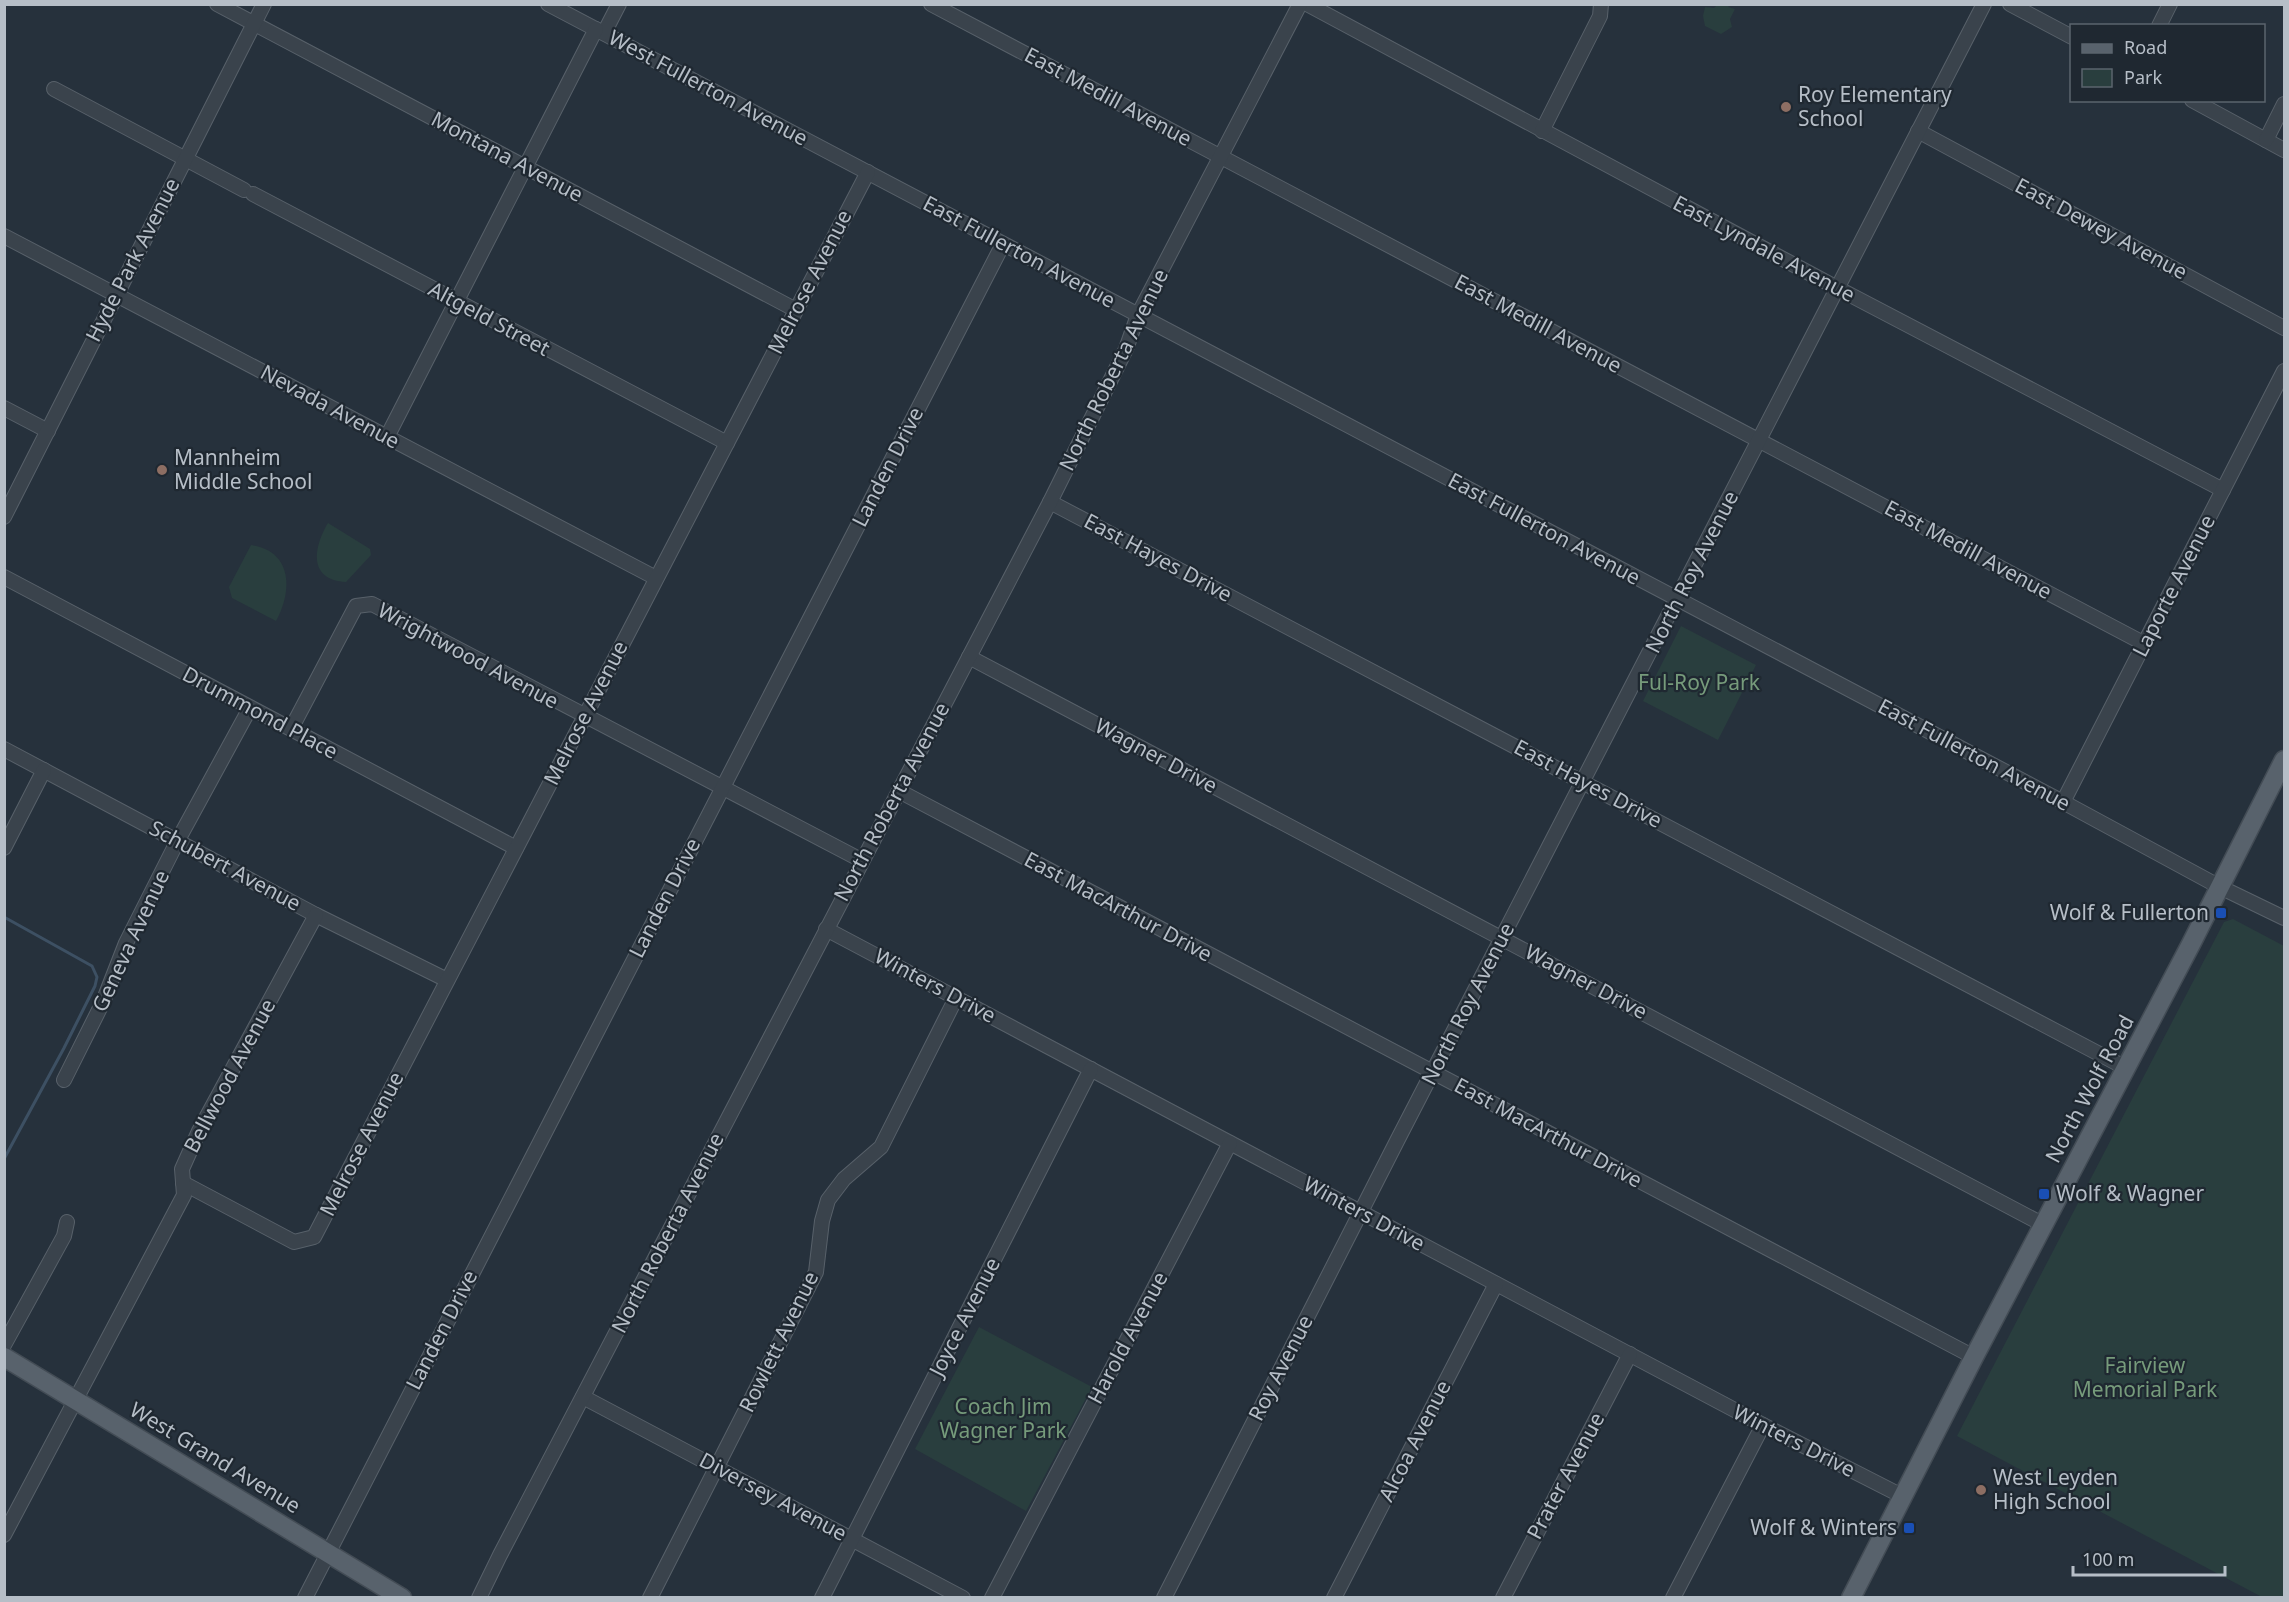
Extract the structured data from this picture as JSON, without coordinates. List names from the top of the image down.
{
  "streets": {
    "main road": ["North Wolf Road", "West Grand Avenue"],
    "street": [
      "West Fullerton Avenue",
      "East Medill Avenue",
      "Montana Avenue",
      "East Dewey Avenue",
      "East Lyndale Avenue",
      "East Fullerton Avenue",
      "Hyde Park Avenue",
      "Melrose Avenue",
      "Altgeld Street",
      "North Roberta Avenue",
      "Nevada Avenue",
      "Landen Drive",
      "East Hayes Drive",
      "North Roy Avenue",
      "Laporte Avenue",
      "Wrightwood Avenue",
      "Drummond Place",
      "Wagner Drive",
      "Schubert Avenue",
      "East MacArthur Drive",
      "Geneva Avenue",
      "Winters Drive",
      "Bellwood Avenue",
      "Joyce Avenue",
      "Harold Avenue",
      "Rowlett Avenue",
      "Roy Avenue",
      "Alcoa Avenue",
      "Prater Avenue",
      "Diversey Avenue"
    ]
  },
  "crossings": [
    ["West Fullerton Avenue", "East Fullerton Avenue"],
    ["West Fullerton Avenue", "Melrose Avenue"],
    ["East Medill Avenue", "North Roberta Avenue"],
    ["East Medill Avenue", "North Roy Avenue"],
    ["East Medill Avenue", "Laporte Avenue"],
    ["Montana Avenue", "Hyde Park Avenue"],
    ["Montana Avenue", "Melrose Avenue"],
    ["East Dewey Avenue", "North Roy Avenue"],
    ["East Lyndale Avenue", "North Roy Avenue"],
    ["East Lyndale Avenue", "Laporte Avenue"],
    ["East Fullerton Avenue", "Melrose Avenue"],
    ["East Fullerton Avenue", "North Roberta Avenue"],
    ["East Fullerton Avenue", "Landen Drive"],
    ["East Fullerton Avenue", "North Roy Avenue"],
    ["East Fullerton Avenue", "Laporte Avenue"],
    ["East Fullerton Avenue", "North Wolf Road"],
    ["Hyde Park Avenue", "Altgeld Street"],
    ["Hyde Park Avenue", "Nevada Avenue"],
    ["Melrose Avenue", "Altgeld Street"],
    ["Melrose Avenue", "Nevada Avenue"],
    ["Melrose Avenue", "Wrightwood Avenue"],
    ["Melrose Avenue", "Drummond Place"],
    ["Melrose Avenue", "Schubert Avenue"],
    ["Melrose Avenue", "Bellwood Avenue"],
    ["North Roberta Avenue", "East Hayes Drive"],
    ["North Roberta Avenue", "Wrightwood Avenue"],
    ["North Roberta Avenue", "Wagner Drive"],
    ["North Roberta Avenue", "East MacArthur Drive"],
    ["North Roberta Avenue", "Winters Drive"],
    ["North Roberta Avenue", "Diversey Avenue"],
    ["Landen Drive", "Wrightwood Avenue"],
    ["Landen Drive", "West Grand Avenue"],
    ["East Hayes Drive", "North Roy Avenue"],
    ["East Hayes Drive", "North Wolf Road"],
    ["North Roy Avenue", "Wagner Drive"],
    ["North Roy Avenue", "East MacArthur Drive"],
    ["North Roy Avenue", "Roy Avenue"],
    ["Wrightwood Avenue", "Drummond Place"],
    ["Drummond Place", "Geneva Avenue"],
    ["Wagner Drive", "North Wolf Road"],
    ["Schubert Avenue", "Geneva Avenue"],
    ["Schubert Avenue", "Bellwood Avenue"],
    ["East MacArthur Drive", "North Wolf Road"],
    ["Winters Drive", "North Wolf Road"],
    ["Winters Drive", "Joyce Avenue"],
    ["Winters Drive", "Harold Avenue"],
    ["Winters Drive", "Rowlett Avenue"],
    ["Winters Drive", "Roy Avenue"],
    ["Winters Drive", "Alcoa Avenue"],
    ["Winters Drive", "Prater Avenue"],
    ["Bellwood Avenue", "West Grand Avenue"],
    ["Joyce Avenue", "Diversey Avenue"],
    ["Rowlett Avenue", "Diversey Avenue"]
  ],
  "parks": ["Ful-Roy Park", "Fairview Memorial Park", "Coach Jim Wagner Park"],
  "places": {
    "other": ["Roy Elementary School", "Mannheim Middle School", "West Leyden High School"],
    "transit": ["Wolf & Fullerton", "Wolf & Wagner", "Wolf & Winters"]
  },
  "legend": ["Road", "Park"],
  "scale_bar": "100 m"
}
